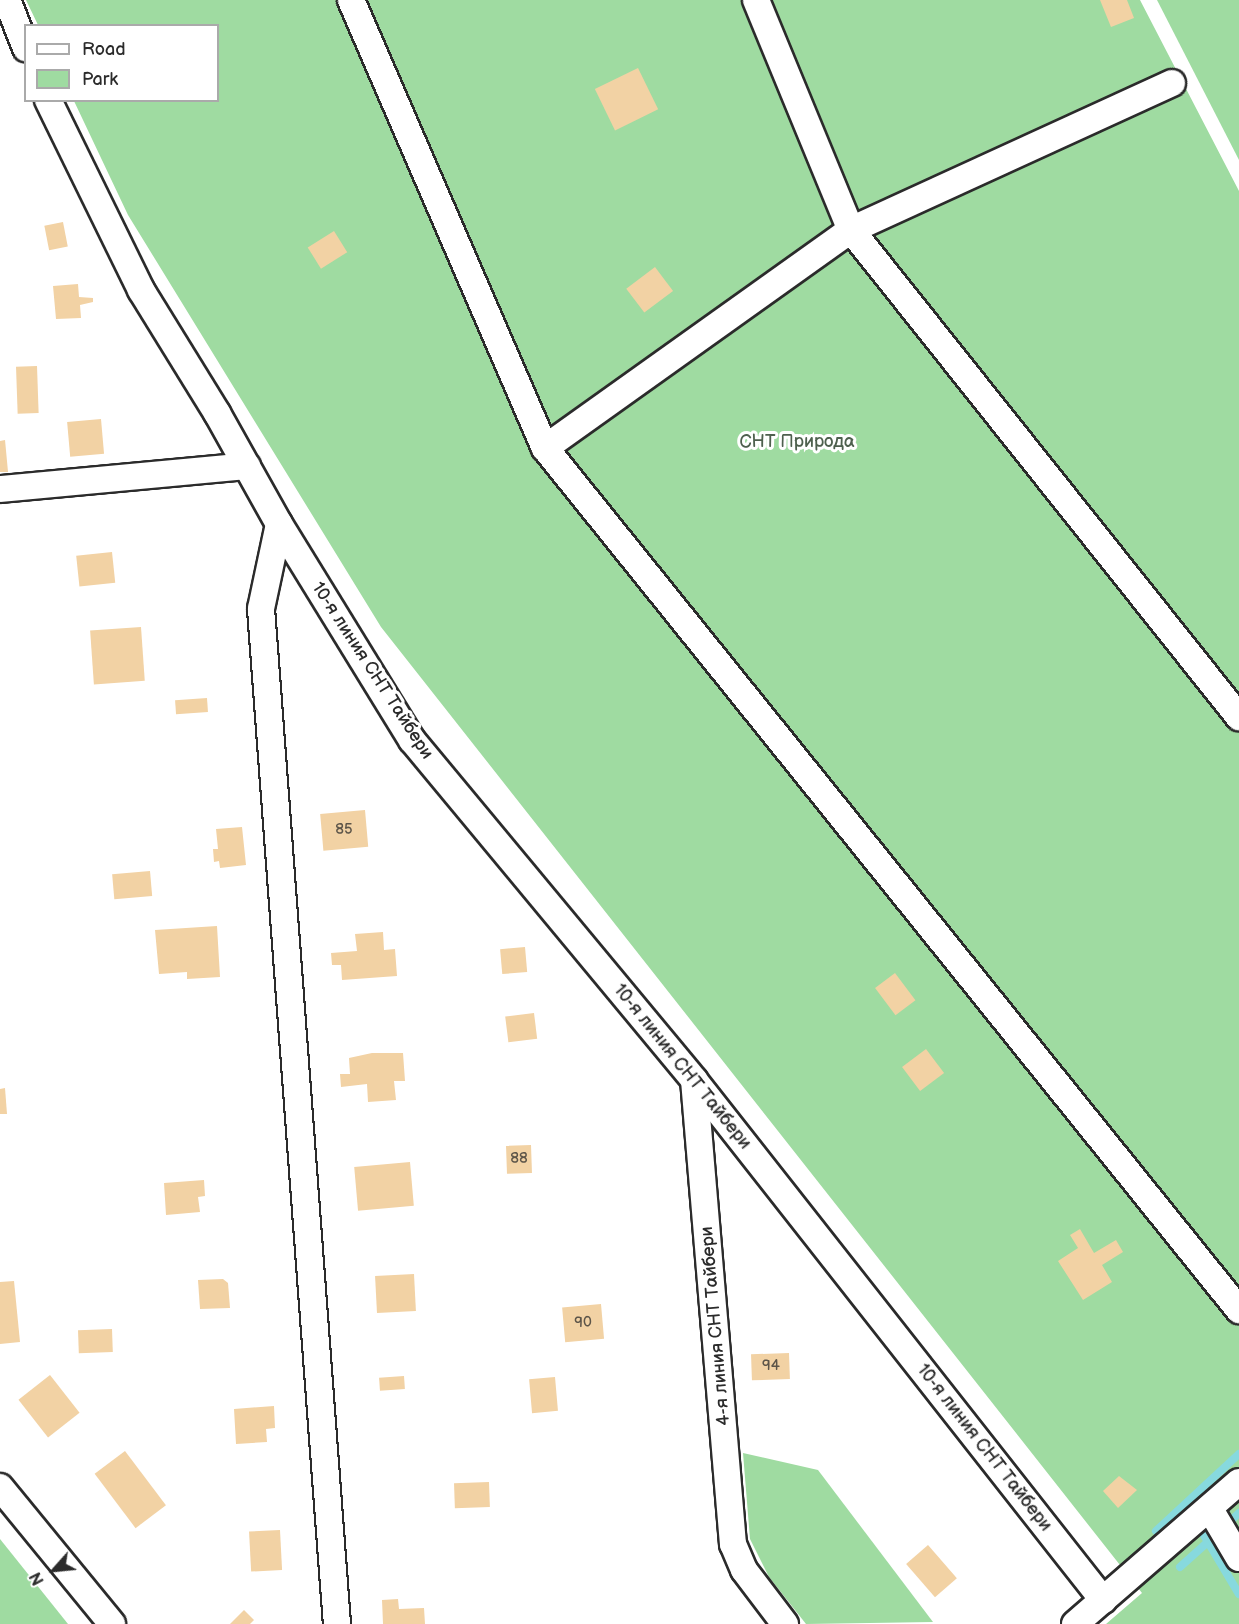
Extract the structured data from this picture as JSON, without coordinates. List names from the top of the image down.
{
  "streets": {
    "street": ["10-я линия СНТ Тайбери", "4-я линия СНТ Тайбери"]
  },
  "crossings": [
    ["10-я линия СНТ Тайбери", "4-я линия СНТ Тайбери"]
  ],
  "parks": ["СНТ Природа"],
  "house_numbers": [
    "85",
    "88",
    "90",
    "94"
  ],
  "legend": ["Road", "Park"],
  "north": "bottom left"
}
